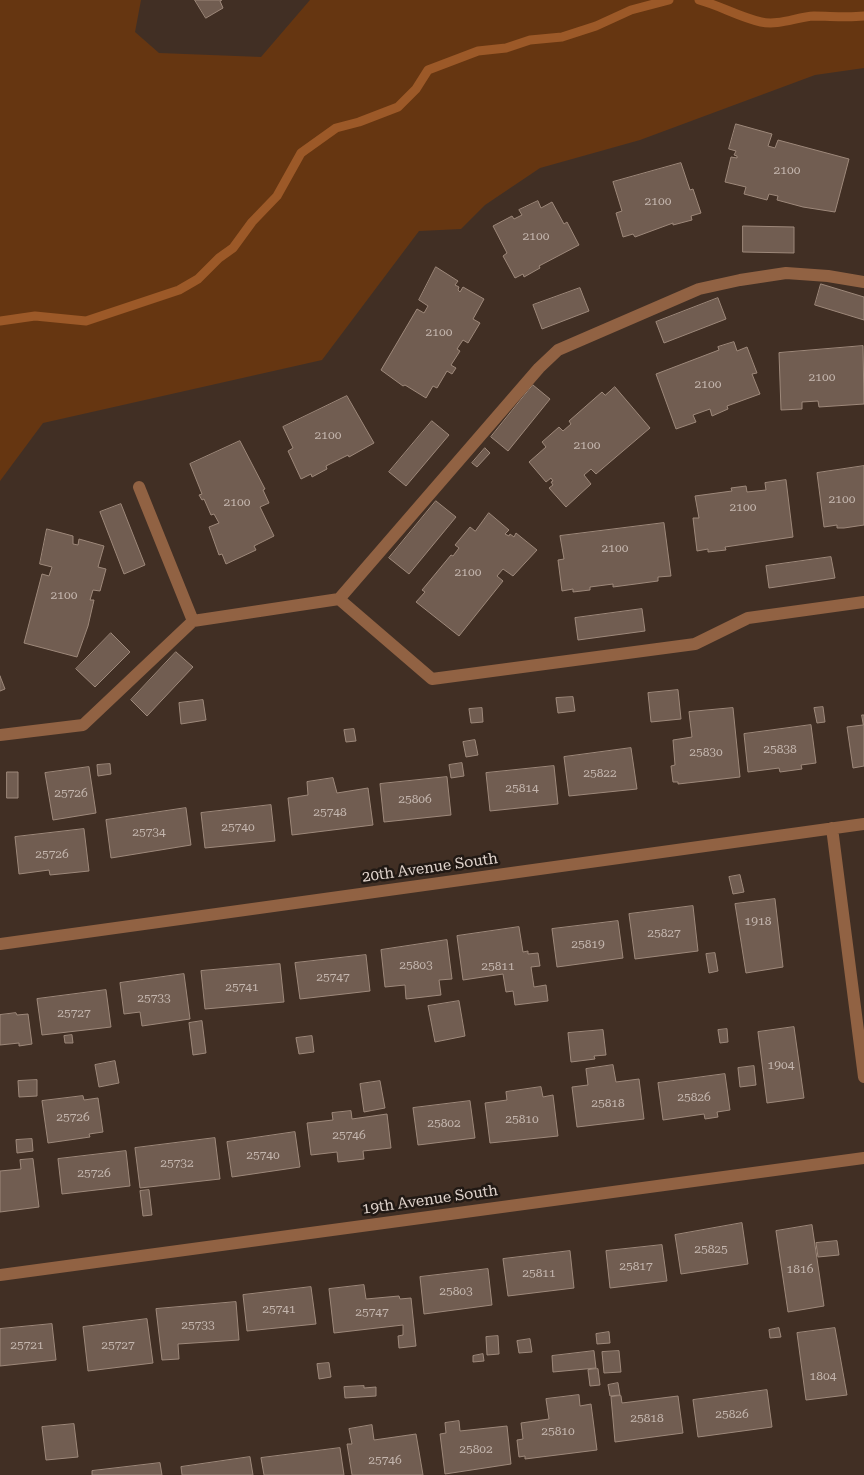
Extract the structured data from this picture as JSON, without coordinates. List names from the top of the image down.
{
  "streets": {
    "street": ["20th Avenue South", "19th Avenue South"]
  },
  "house_numbers": [
    "2100",
    "2100",
    "2100",
    "2100",
    "2100",
    "2100",
    "2100",
    "2100",
    "2100",
    "2100",
    "2100",
    "2100",
    "2100",
    "2100",
    "25838",
    "25830",
    "25822",
    "25814",
    "25726",
    "25806",
    "25748",
    "25740",
    "25734",
    "25726",
    "1918",
    "25827",
    "25819",
    "25803",
    "25811",
    "25747",
    "25741",
    "25733",
    "25727",
    "1904",
    "25826",
    "25818",
    "25726",
    "25810",
    "25802",
    "25746",
    "25740",
    "25732",
    "25726",
    "25825",
    "25817",
    "1816",
    "25811",
    "25803",
    "25741",
    "25747",
    "25733",
    "25721",
    "25727",
    "1804",
    "25826",
    "25818",
    "25810",
    "25802",
    "25746"
  ]
}
